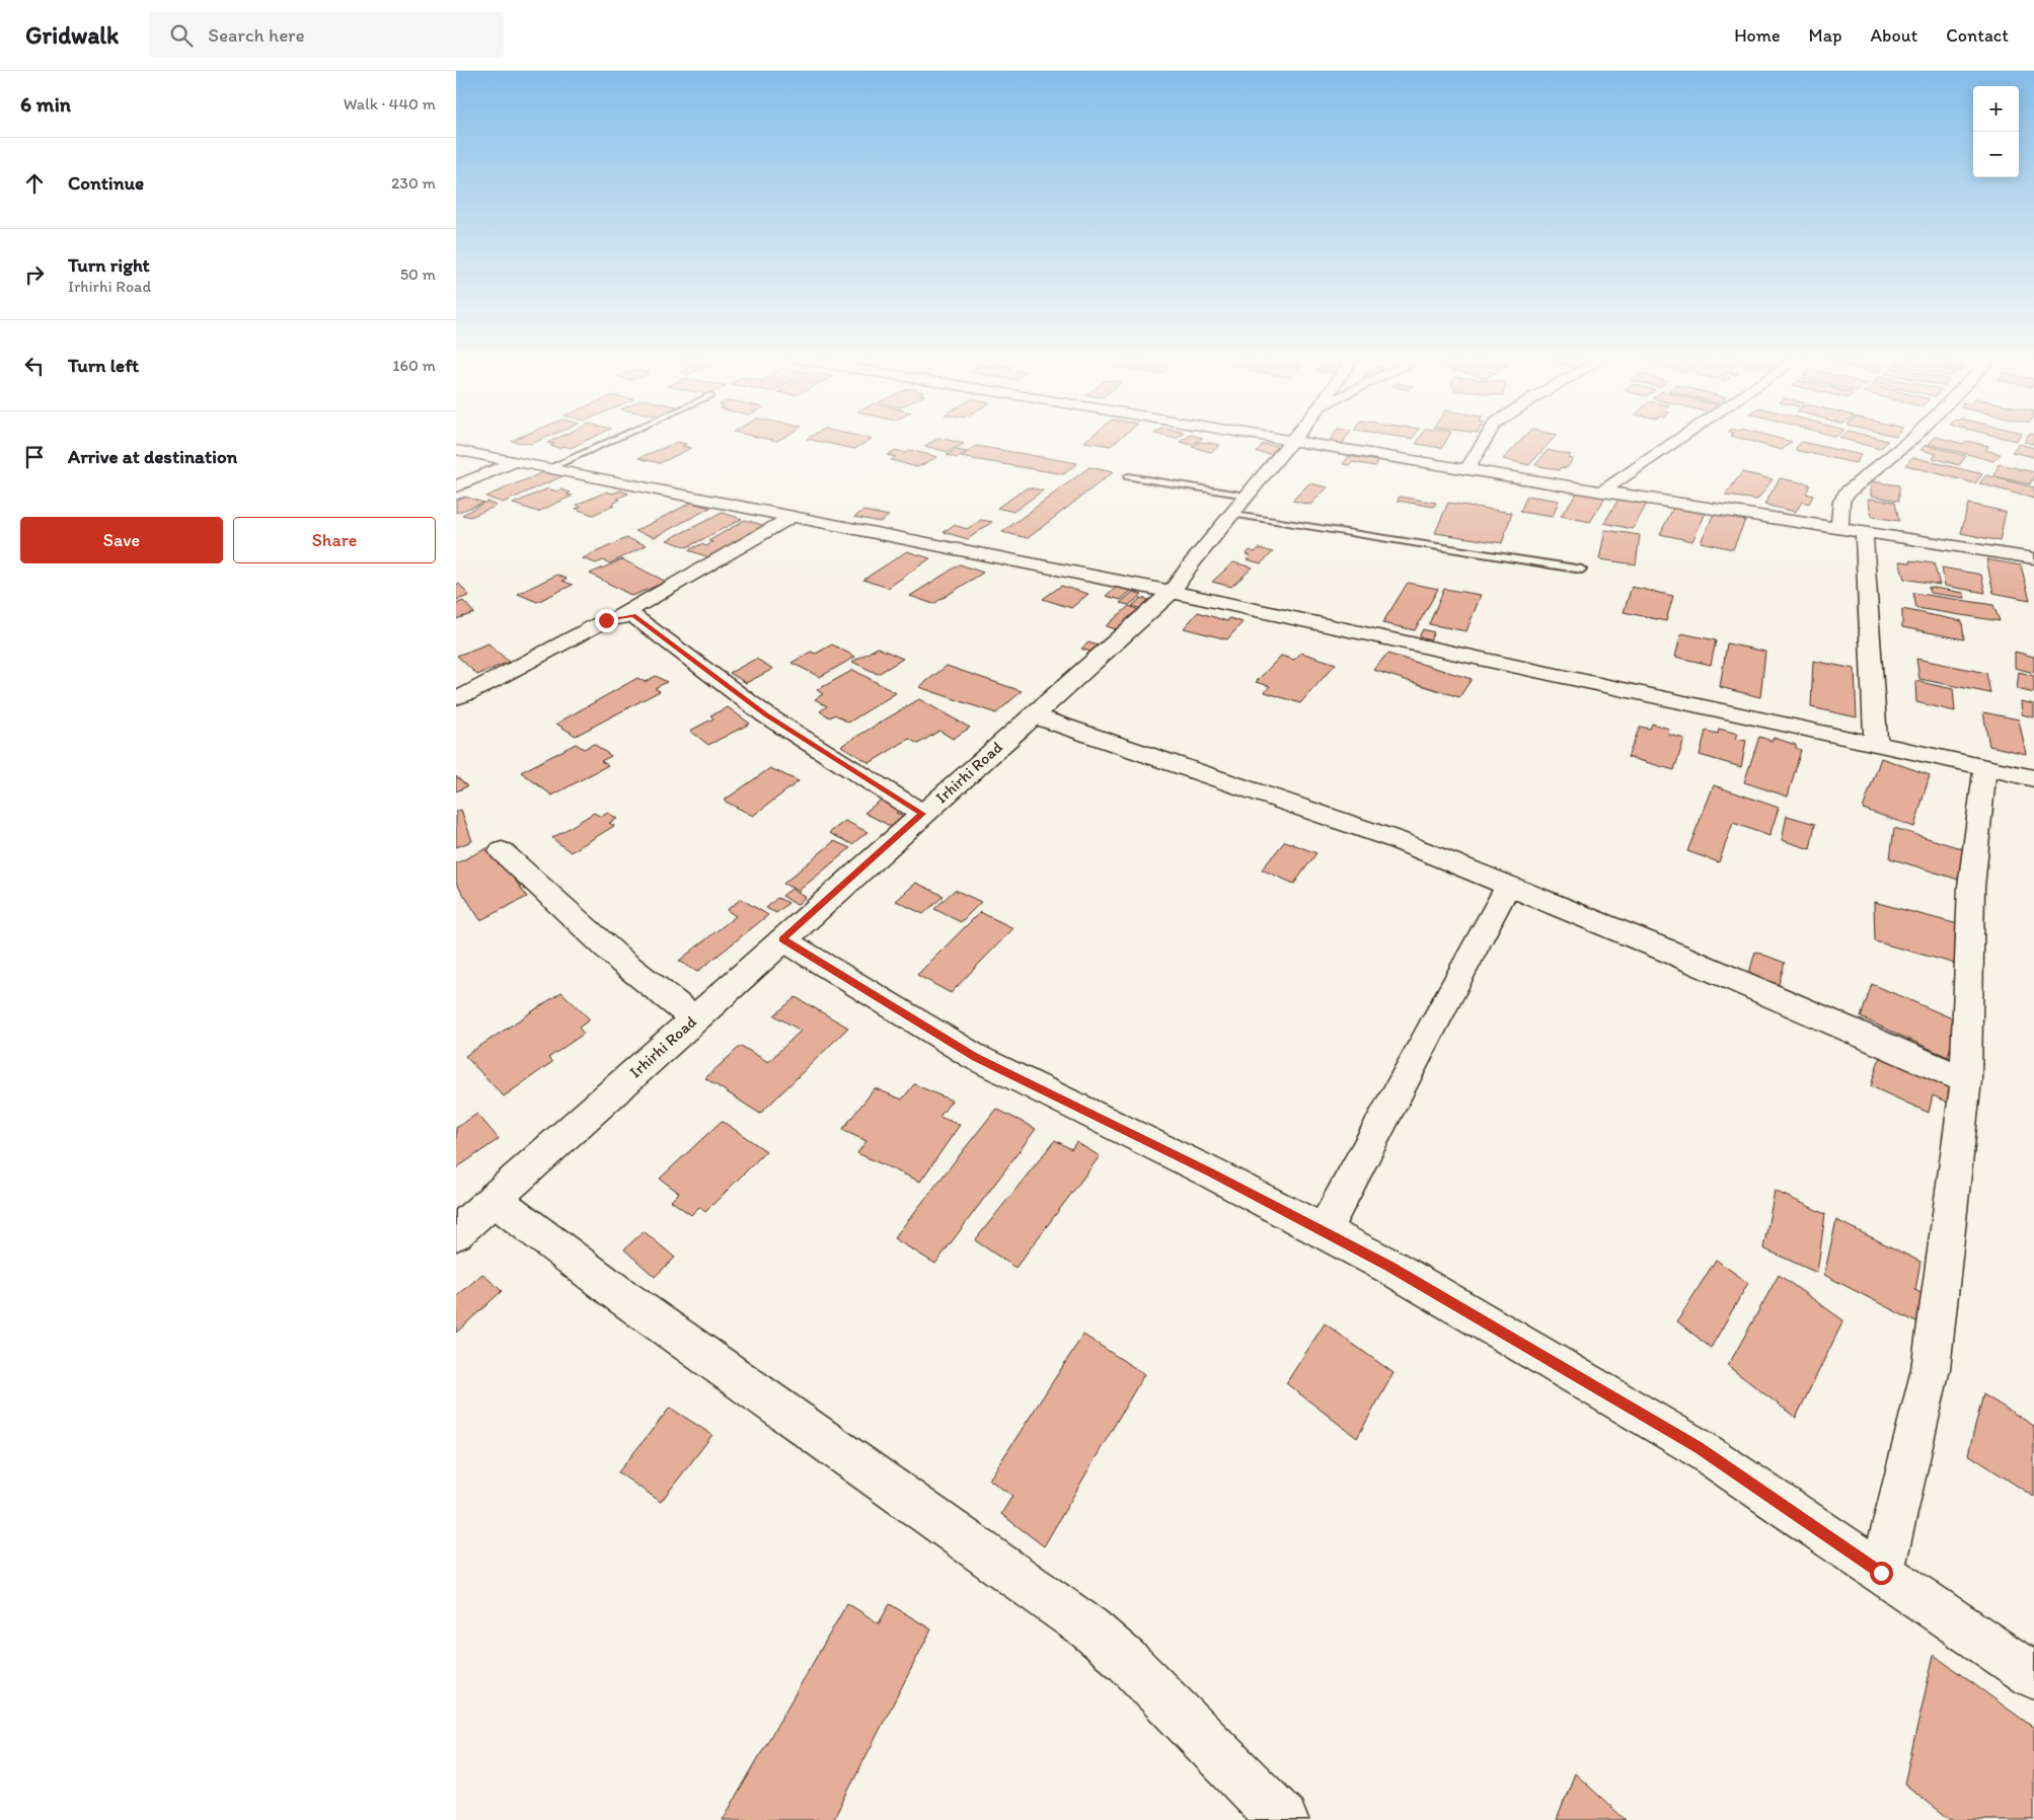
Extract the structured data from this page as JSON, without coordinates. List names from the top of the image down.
{
  "streets": {
    "street": ["Irhirhi Road"]
  },
  "page": {
    "header": "Gridwalk",
    "search": "Search here",
    "nav": [
      "Home",
      "Map",
      "About",
      "Contact"
    ],
    "heading": ["6 min", "Walk · 440 m"],
    "map_buttons": ["+", "−"],
    "list": [
      ["Continue", "230 m"],
      ["Turn right", "Irhirhi Road", "50 m"],
      ["Turn left", "160 m"],
      "Arrive at destination"
    ],
    "buttons": ["Save", "Share"]
  }
}
